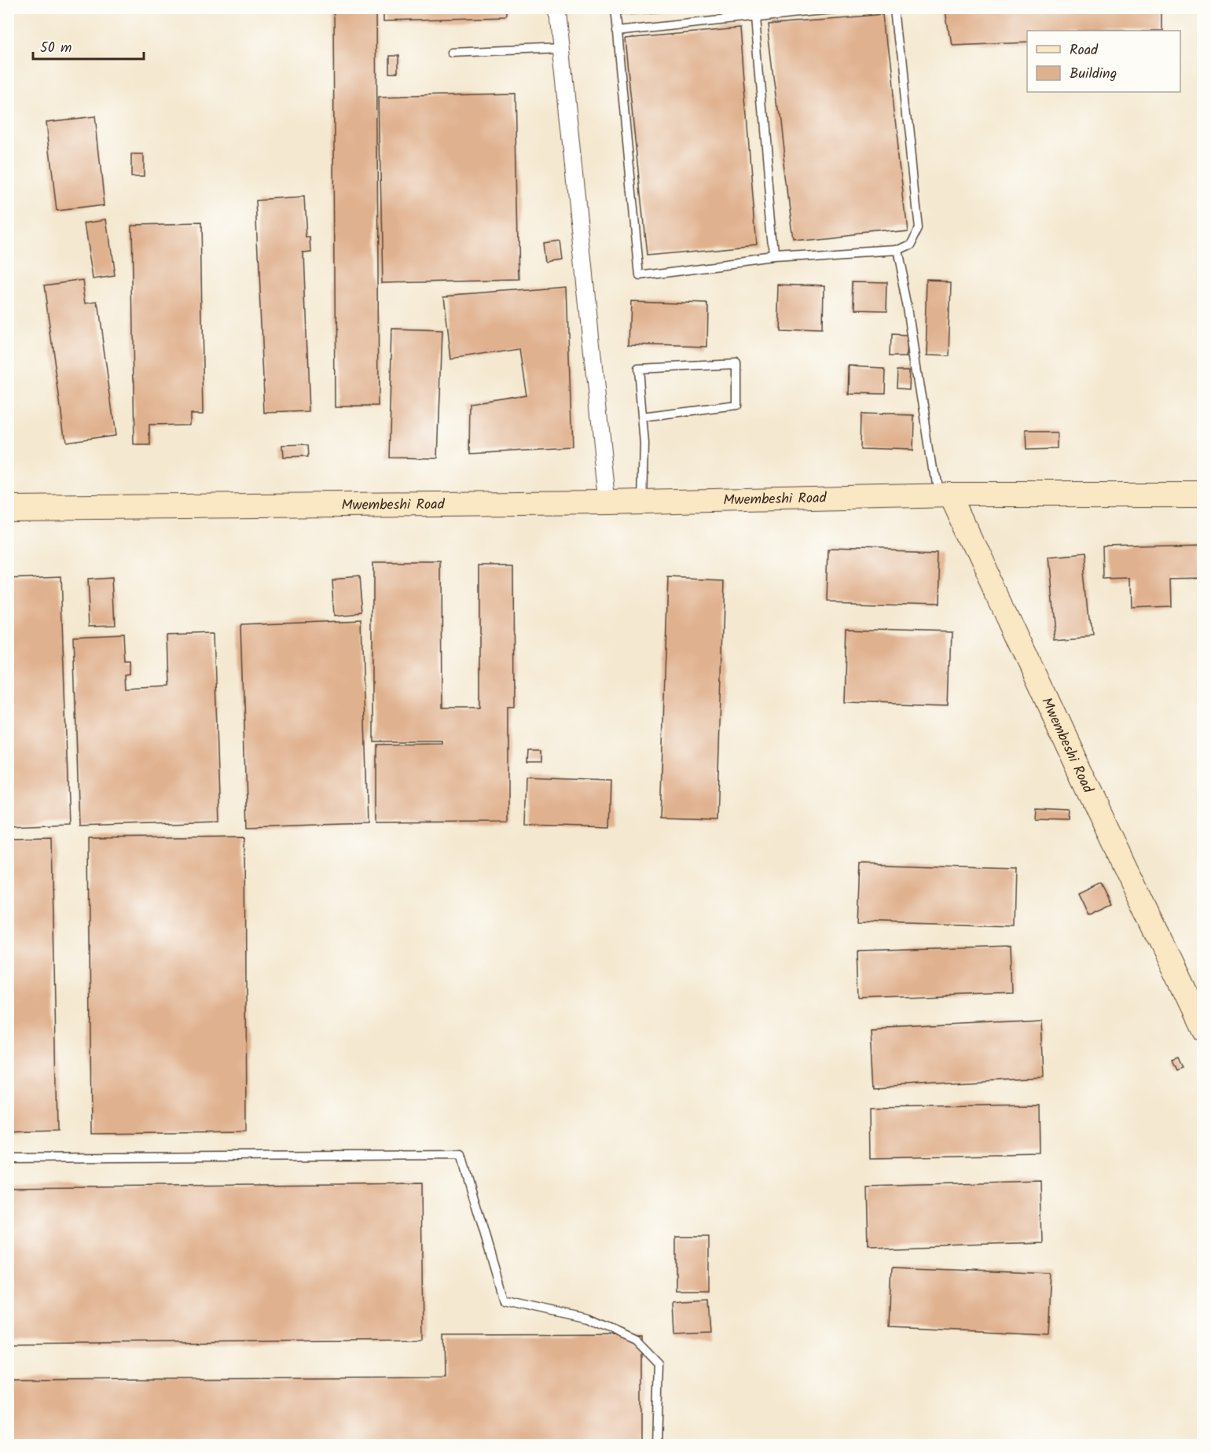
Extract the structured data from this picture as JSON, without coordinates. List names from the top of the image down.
{
  "streets": {
    "street": ["Mwembeshi Road"]
  },
  "legend": ["Road", "Building"],
  "scale_bar": "50 m"
}
